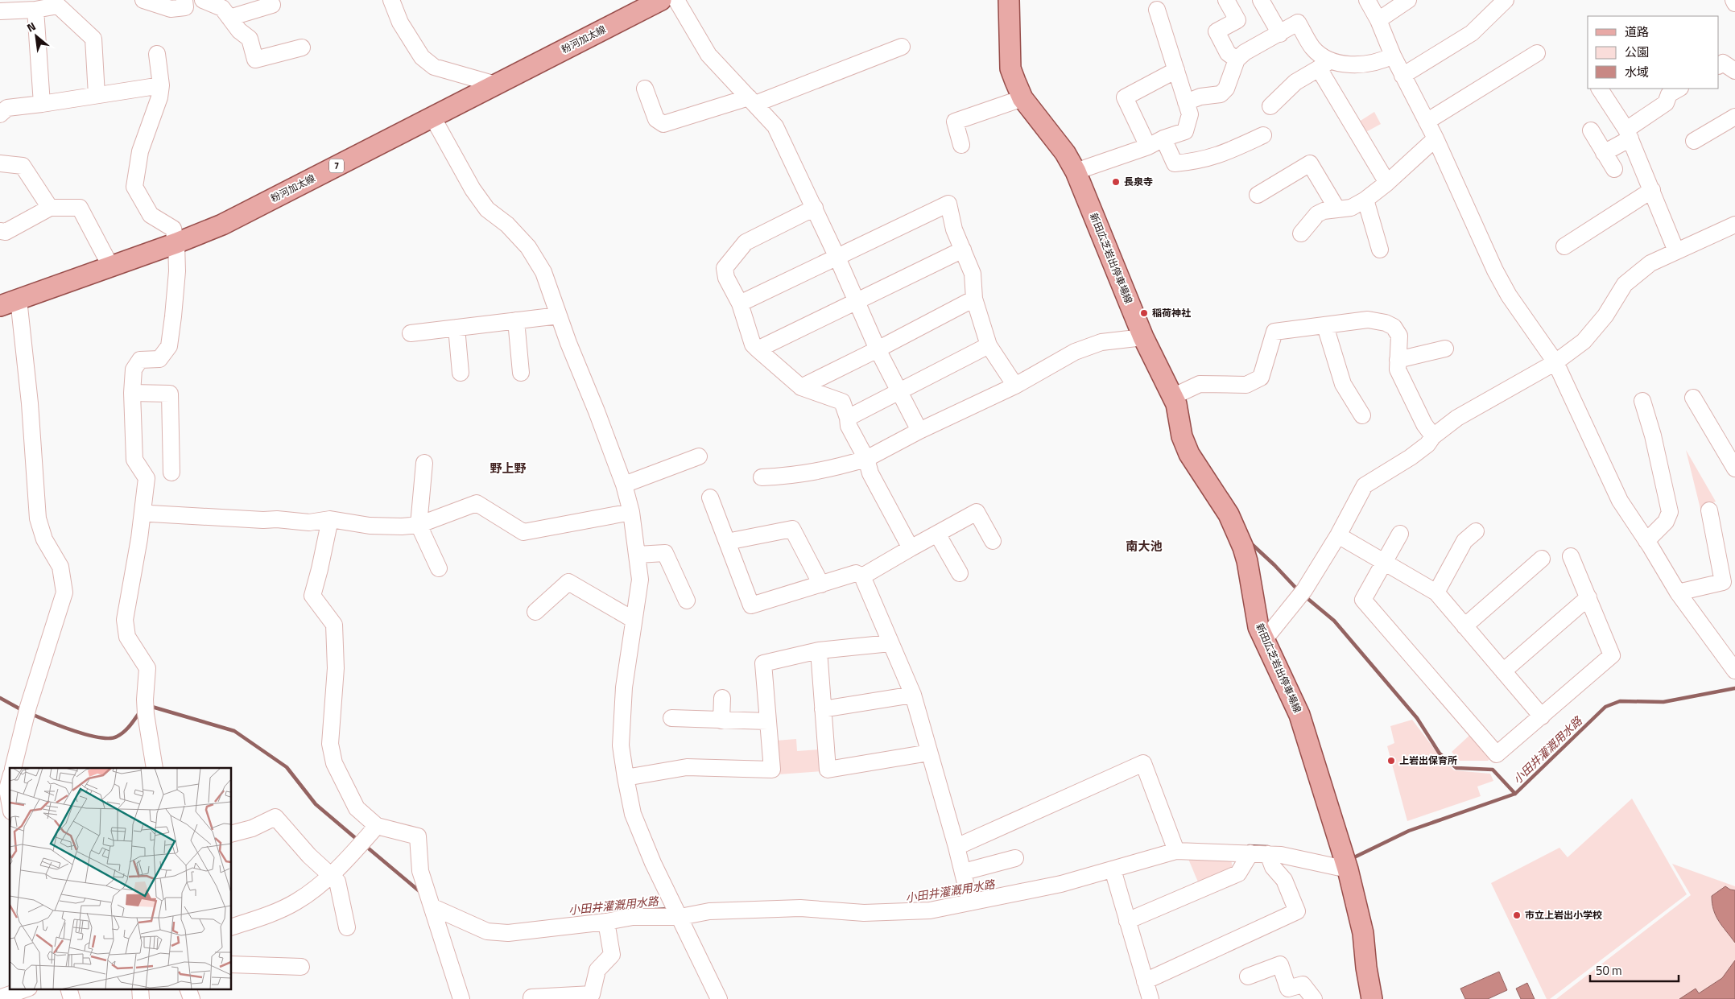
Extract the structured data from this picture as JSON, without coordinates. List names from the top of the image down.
{
  "streets": {
    "main road": ["粉河加太線", "7", "新田広芝岩出停車場線"]
  },
  "districts": ["野上野", "南大池"],
  "water": ["小田井灌漑用水路"],
  "places": [
    "長泉寺",
    "稲荷神社",
    "上岩出保育所",
    "市立上岩出小学校"
  ],
  "legend": ["道路", "公園", "水域"],
  "scale_bar": "50 m",
  "north": "top left"
}
